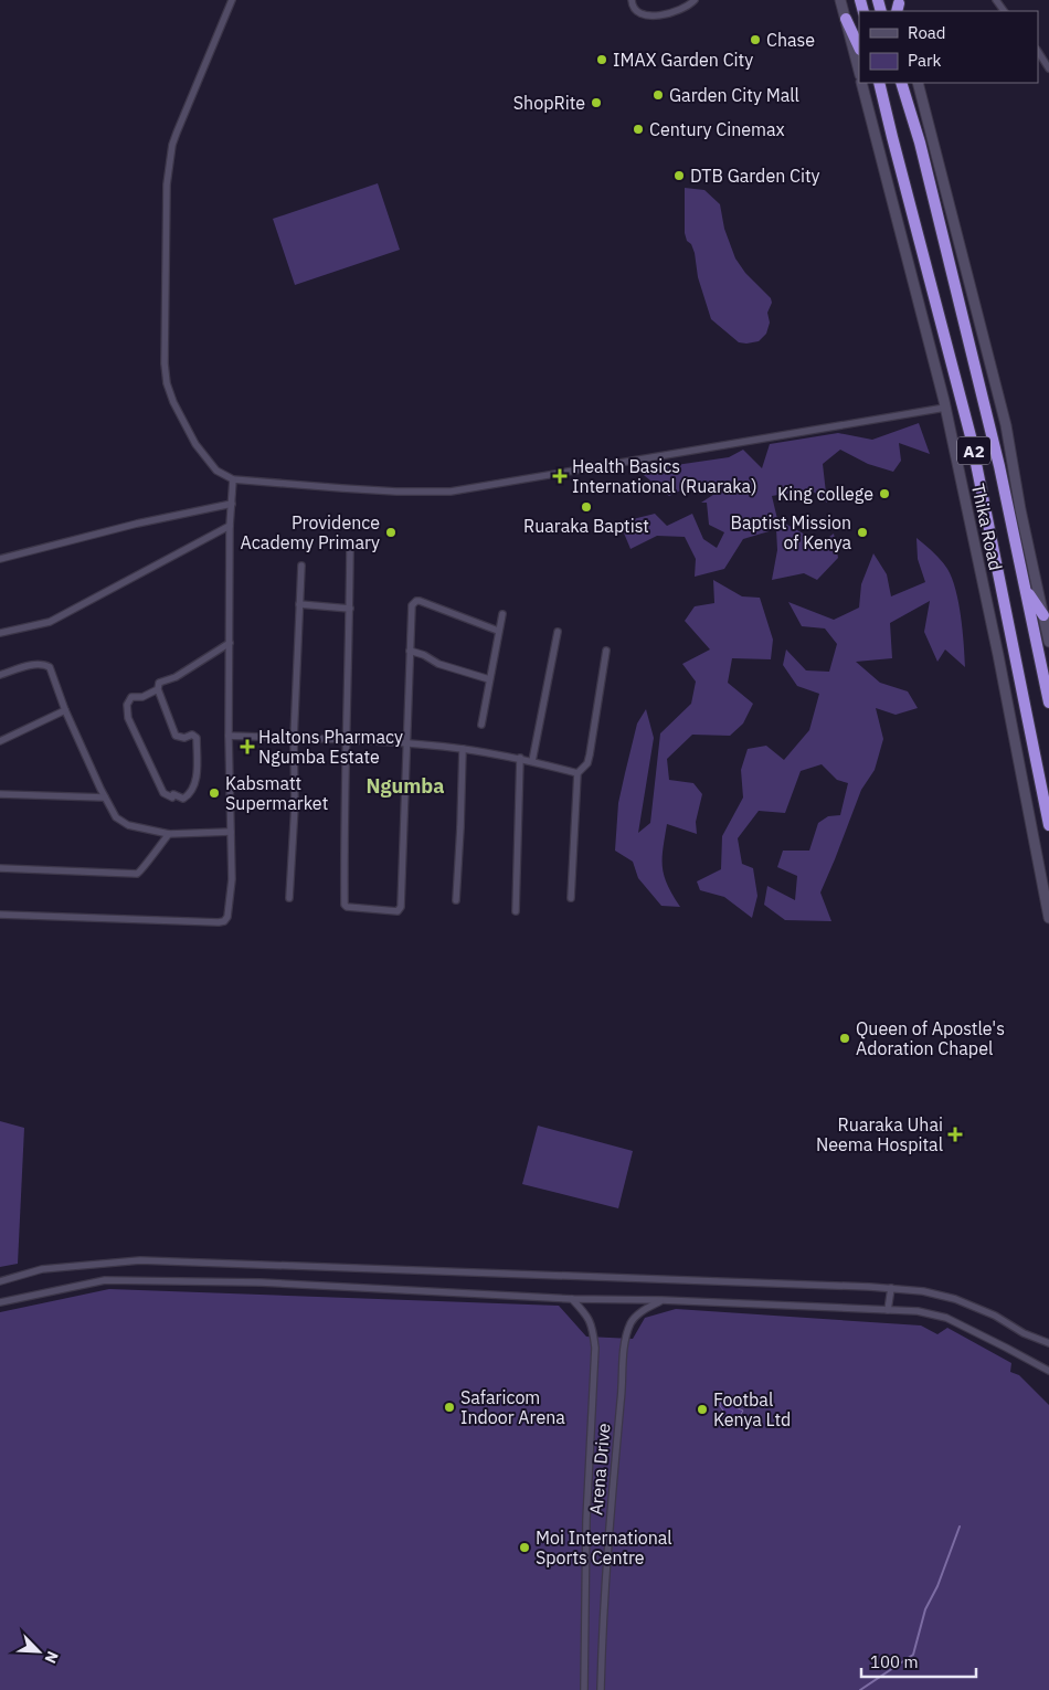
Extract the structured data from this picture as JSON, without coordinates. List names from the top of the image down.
{
  "streets": {
    "highway": ["A2", "Thika Road"],
    "street": ["Arena Drive"]
  },
  "districts": ["Ngumba"],
  "places": {
    "other": [
      "Chase",
      "IMAX Garden City",
      "Garden City Mall",
      "ShopRite",
      "Century Cinemax",
      "DTB Garden City",
      "King college",
      "Ruaraka Baptist",
      "Providence Academy Primary",
      "Baptist Mission of Kenya",
      "Kabsmatt Supermarket",
      "Queen of Apostle's Adoration Chapel",
      "Safaricom Indoor Arena",
      "Footbal Kenya Ltd",
      "Moi International Sports Centre"
    ],
    "health": ["Health Basics International (Ruaraka)", "Haltons Pharmacy Ngumba Estate", "Ruaraka Uhai Neema Hospital"]
  },
  "legend": ["Road", "Park"],
  "scale_bar": "100 m",
  "north": "bottom right"
}
